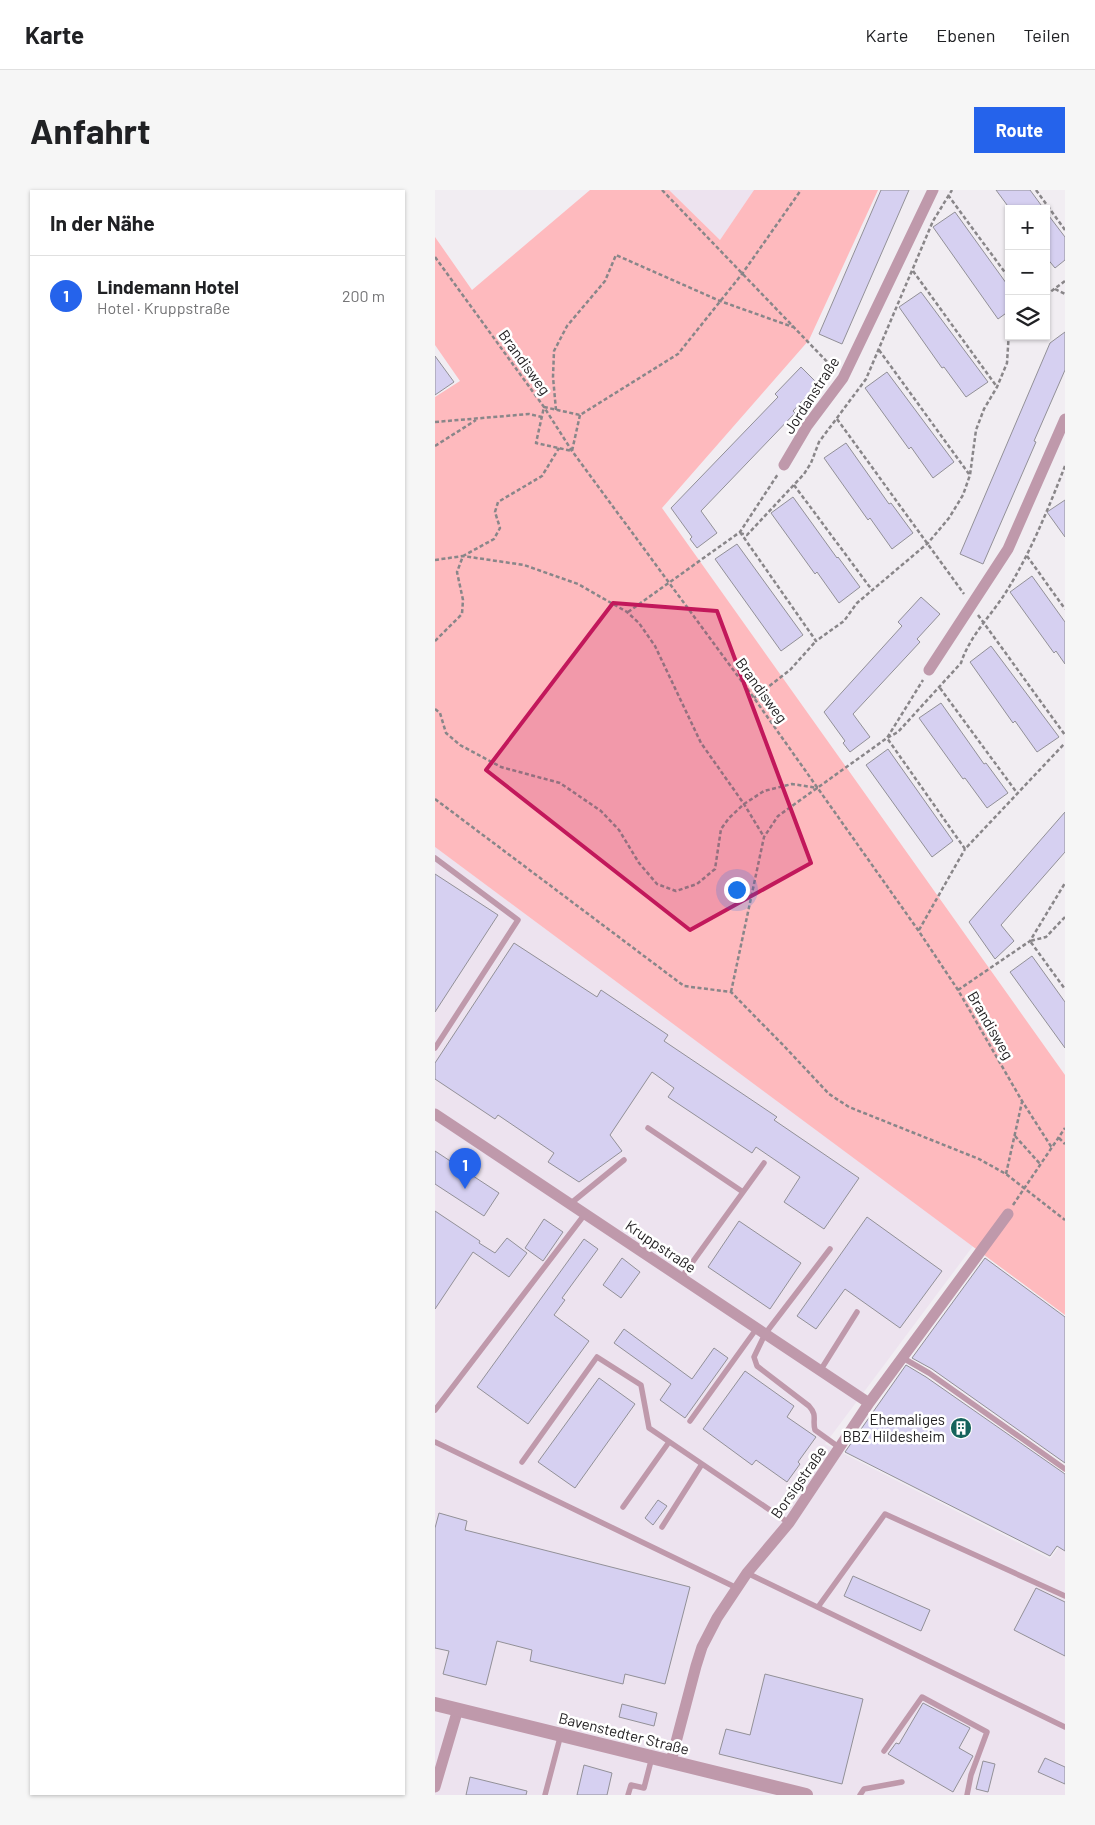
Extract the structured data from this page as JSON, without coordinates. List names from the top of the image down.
{
  "streets": {
    "street": [
      "Jordanstraße",
      "Kruppstraße",
      "Borsigstraße",
      "Bavenstedter Straße"
    ],
    "path": ["Brandisweg"]
  },
  "crossings": [
    ["Kruppstraße", "Borsigstraße"],
    ["Borsigstraße", "Bavenstedter Straße"]
  ],
  "places": {
    "building": ["Ehemaliges BBZ Hildesheim"]
  },
  "page": {
    "header": "Karte",
    "nav": ["Karte", "Ebenen", "Teilen"],
    "buttons": "Route",
    "title": "Anfahrt",
    "heading": "In der Nähe",
    "map_buttons": ["+", "−"],
    "list": [
      {
        "mark": "1",
        "name": "Lindemann Hotel",
        "note": "Hotel · Kruppstraße",
        "value": "200 m"
      }
    ],
    "pins": "1"
  }
}
